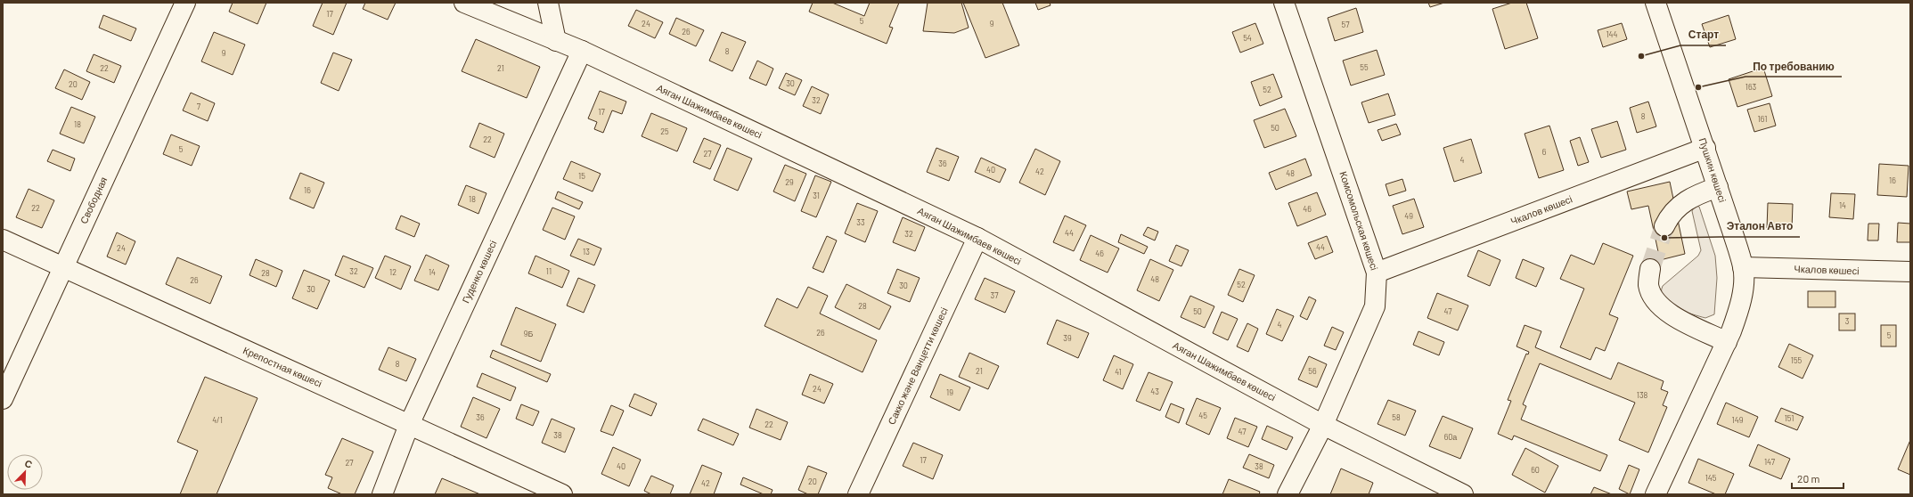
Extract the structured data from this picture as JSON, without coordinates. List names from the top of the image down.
{
  "streets": {
    "street": [
      "Аяган Шажимбаев көшесі",
      "Пушкин көшесі",
      "Свободная",
      "Чкалов көшесі",
      "Комсомольская көшесі",
      "Гуденко көшесі",
      "Сакко және Ванцетти көшесі",
      "Крепостная көшесі"
    ]
  },
  "crossings": [
    ["Аяган Шажимбаев көшесі", "Комсомольская көшесі"],
    ["Аяган Шажимбаев көшесі", "Гуденко көшесі"],
    ["Аяган Шажимбаев көшесі", "Сакко және Ванцетти көшесі"],
    ["Пушкин көшесі", "Чкалов көшесі"],
    ["Свободная", "Крепостная көшесі"],
    ["Чкалов көшесі", "Комсомольская көшесі"],
    ["Гуденко көшесі", "Крепостная көшесі"]
  ],
  "places": ["Старт", "По требованию", "Эталон Авто"],
  "house_numbers": [
    "17",
    "5",
    "24",
    "9",
    "57",
    "26",
    "144",
    "54",
    "8",
    "9",
    "55",
    "22",
    "21",
    "30",
    "20",
    "163",
    "52",
    "32",
    "7",
    "17",
    "8",
    "161",
    "18",
    "50",
    "25",
    "22",
    "5",
    "6",
    "27",
    "4",
    "36",
    "40",
    "42",
    "48",
    "15",
    "16",
    "29",
    "16",
    "31",
    "18",
    "14",
    "22",
    "46",
    "49",
    "33",
    "44",
    "32",
    "44",
    "24",
    "13",
    "46",
    "32",
    "11",
    "12",
    "14",
    "28",
    "48",
    "26",
    "52",
    "30",
    "30",
    "37",
    "28",
    "50",
    "47",
    "3",
    "4",
    "26",
    "9Б",
    "5",
    "39",
    "155",
    "8",
    "21",
    "56",
    "41",
    "24",
    "43",
    "19",
    "138",
    "45",
    "36",
    "58",
    "151",
    "4/1",
    "149",
    "22",
    "47",
    "38",
    "60а",
    "17",
    "147",
    "27",
    "40",
    "38",
    "60",
    "145",
    "20",
    "42"
  ],
  "scale_bar": "20 m",
  "north": "top right"
}
